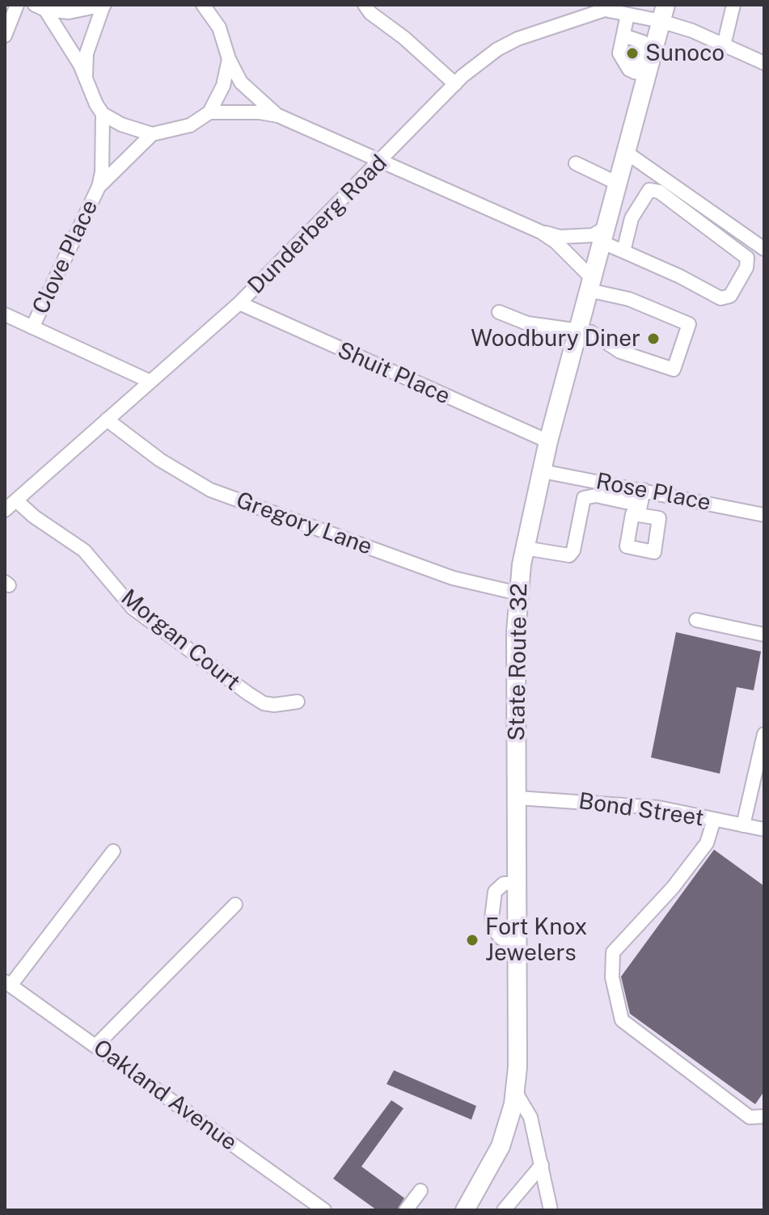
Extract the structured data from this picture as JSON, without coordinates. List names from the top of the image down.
{
  "streets": {
    "main road": ["State Route 32"],
    "street": [
      "Dunderberg Road",
      "Clove Place",
      "Shuit Place",
      "Rose Place",
      "Gregory Lane",
      "Morgan Court",
      "Bond Street",
      "Oakland Avenue"
    ]
  },
  "crossings": [
    ["Dunderberg Road", "Shuit Place"],
    ["Dunderberg Road", "Gregory Lane"],
    ["Dunderberg Road", "Morgan Court"],
    ["Dunderberg Road", "State Route 32"],
    ["Shuit Place", "State Route 32"],
    ["Rose Place", "State Route 32"],
    ["Gregory Lane", "State Route 32"],
    ["State Route 32", "Bond Street"]
  ],
  "places": ["Sunoco", "Woodbury Diner", "Fort Knox Jewelers"]
}
